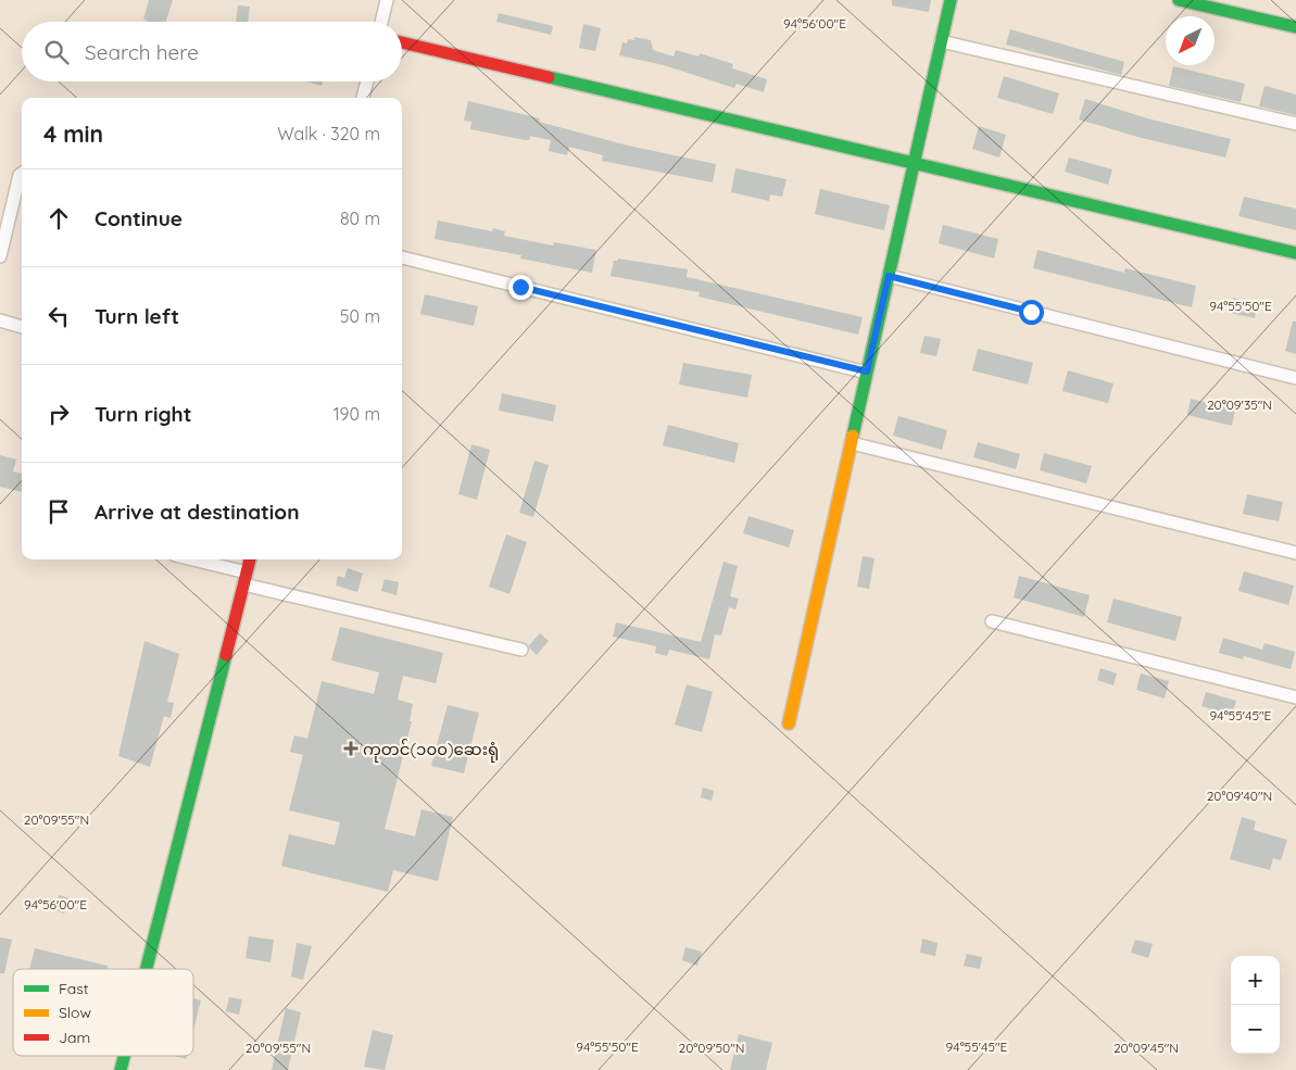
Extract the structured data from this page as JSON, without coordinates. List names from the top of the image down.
{
  "places": {
    "health": ["ကုတင်(၁၀၀)ဆေးရုံ"]
  },
  "legend": ["Fast", "Slow", "Jam"],
  "north": "bottom left",
  "page": {
    "search": "Search here",
    "heading": ["4 min", "Walk · 320 m"],
    "list": [
      ["Continue", "80 m"],
      ["Turn left", "50 m"],
      ["Turn right", "190 m"],
      "Arrive at destination"
    ],
    "map_buttons": ["+", "−"]
  },
  "coordinates": [
    "94°56'00\"E",
    "94°55'50\"E",
    "20°09'35\"N",
    "94°55'45\"E",
    "20°09'40\"N",
    "20°09'55\"N",
    "20°09'50\"N",
    "20°09'45\"N"
  ]
}
